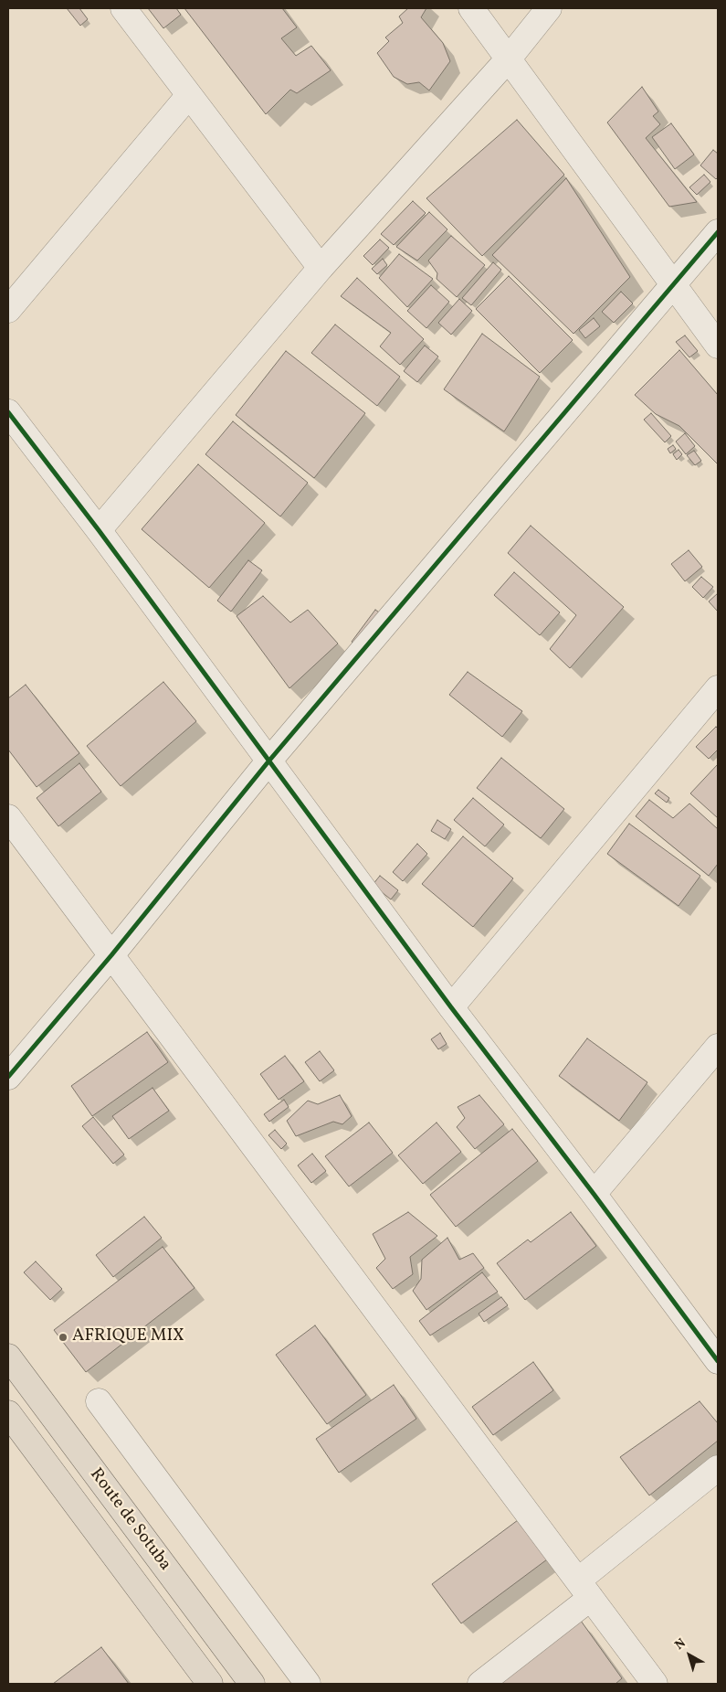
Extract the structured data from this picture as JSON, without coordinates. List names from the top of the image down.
{
  "streets": {
    "main road": ["Route de Sotuba"]
  },
  "places": ["AFRIQUE MIX"],
  "north": "top left"
}
